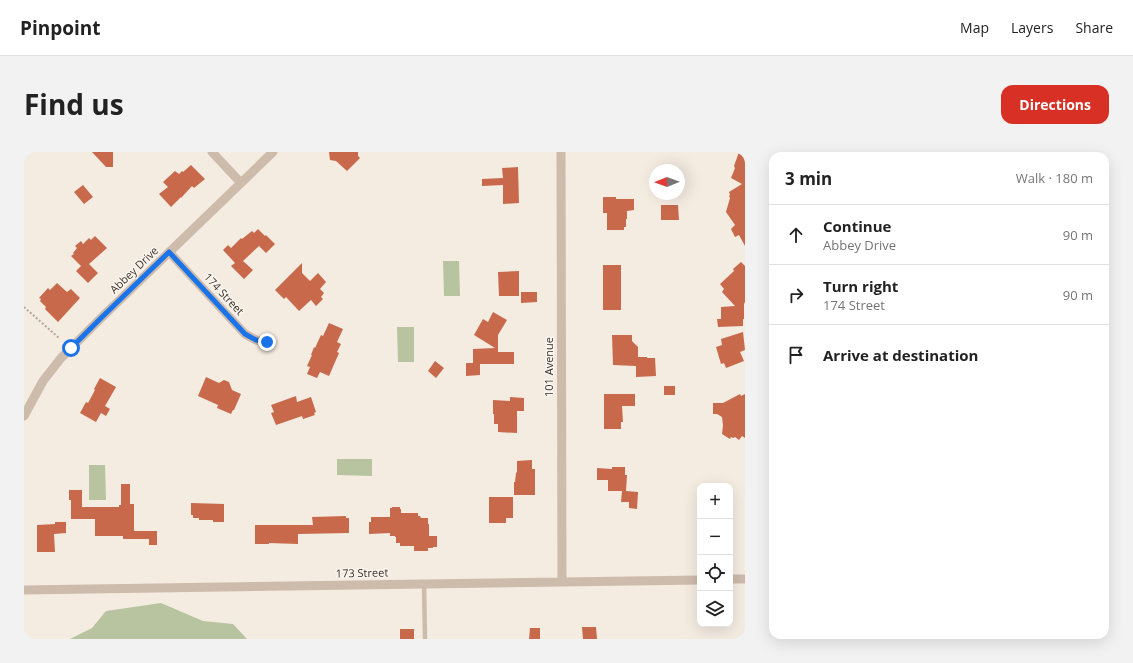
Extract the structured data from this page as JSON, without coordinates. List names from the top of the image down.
{
  "streets": {
    "street": [
      "Abbey Drive",
      "174 Street",
      "101 Avenue",
      "173 Street"
    ]
  },
  "crossings": [
    ["Abbey Drive", "174 Street"],
    ["101 Avenue", "173 Street"]
  ],
  "north": "left",
  "page": {
    "header": "Pinpoint",
    "nav": ["Map", "Layers", "Share"],
    "title": "Find us",
    "buttons": "Directions",
    "heading": ["3 min", "Walk · 180 m"],
    "list": [
      ["Continue", "Abbey Drive", "90 m"],
      ["Turn right", "174 Street", "90 m"],
      "Arrive at destination"
    ],
    "map_buttons": ["+", "−"]
  }
}
